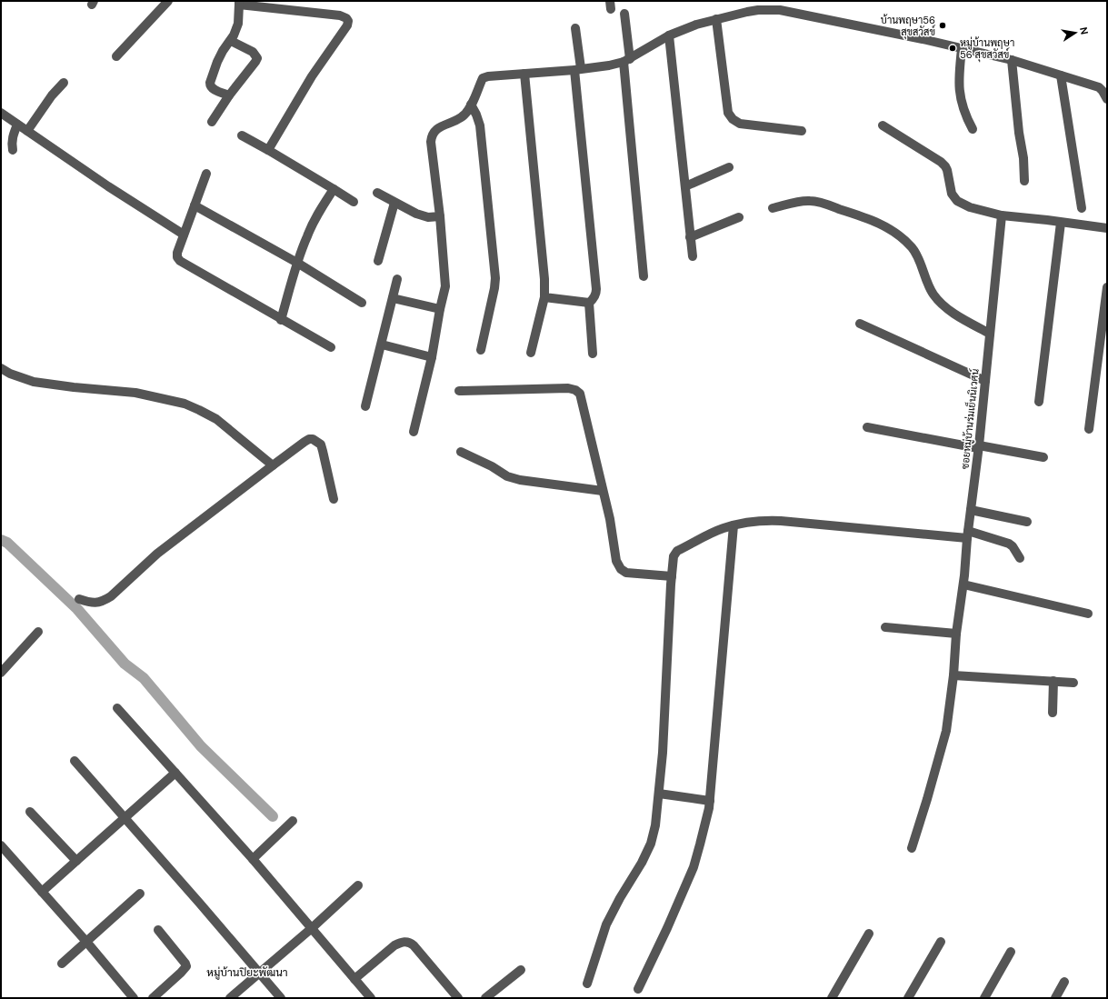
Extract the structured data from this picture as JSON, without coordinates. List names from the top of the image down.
{
  "streets": {
    "street": ["ซอยหมู่บ้านร่มเย็นนิเวศน์"]
  },
  "districts": ["หมู่บ้านปิยะพัฒนา"],
  "places": ["บ้านพฤษา56 สุขสวัสข์", "หมู่บ้านพฤษา 56 สุขสวัสข์"],
  "north": "right"
}
